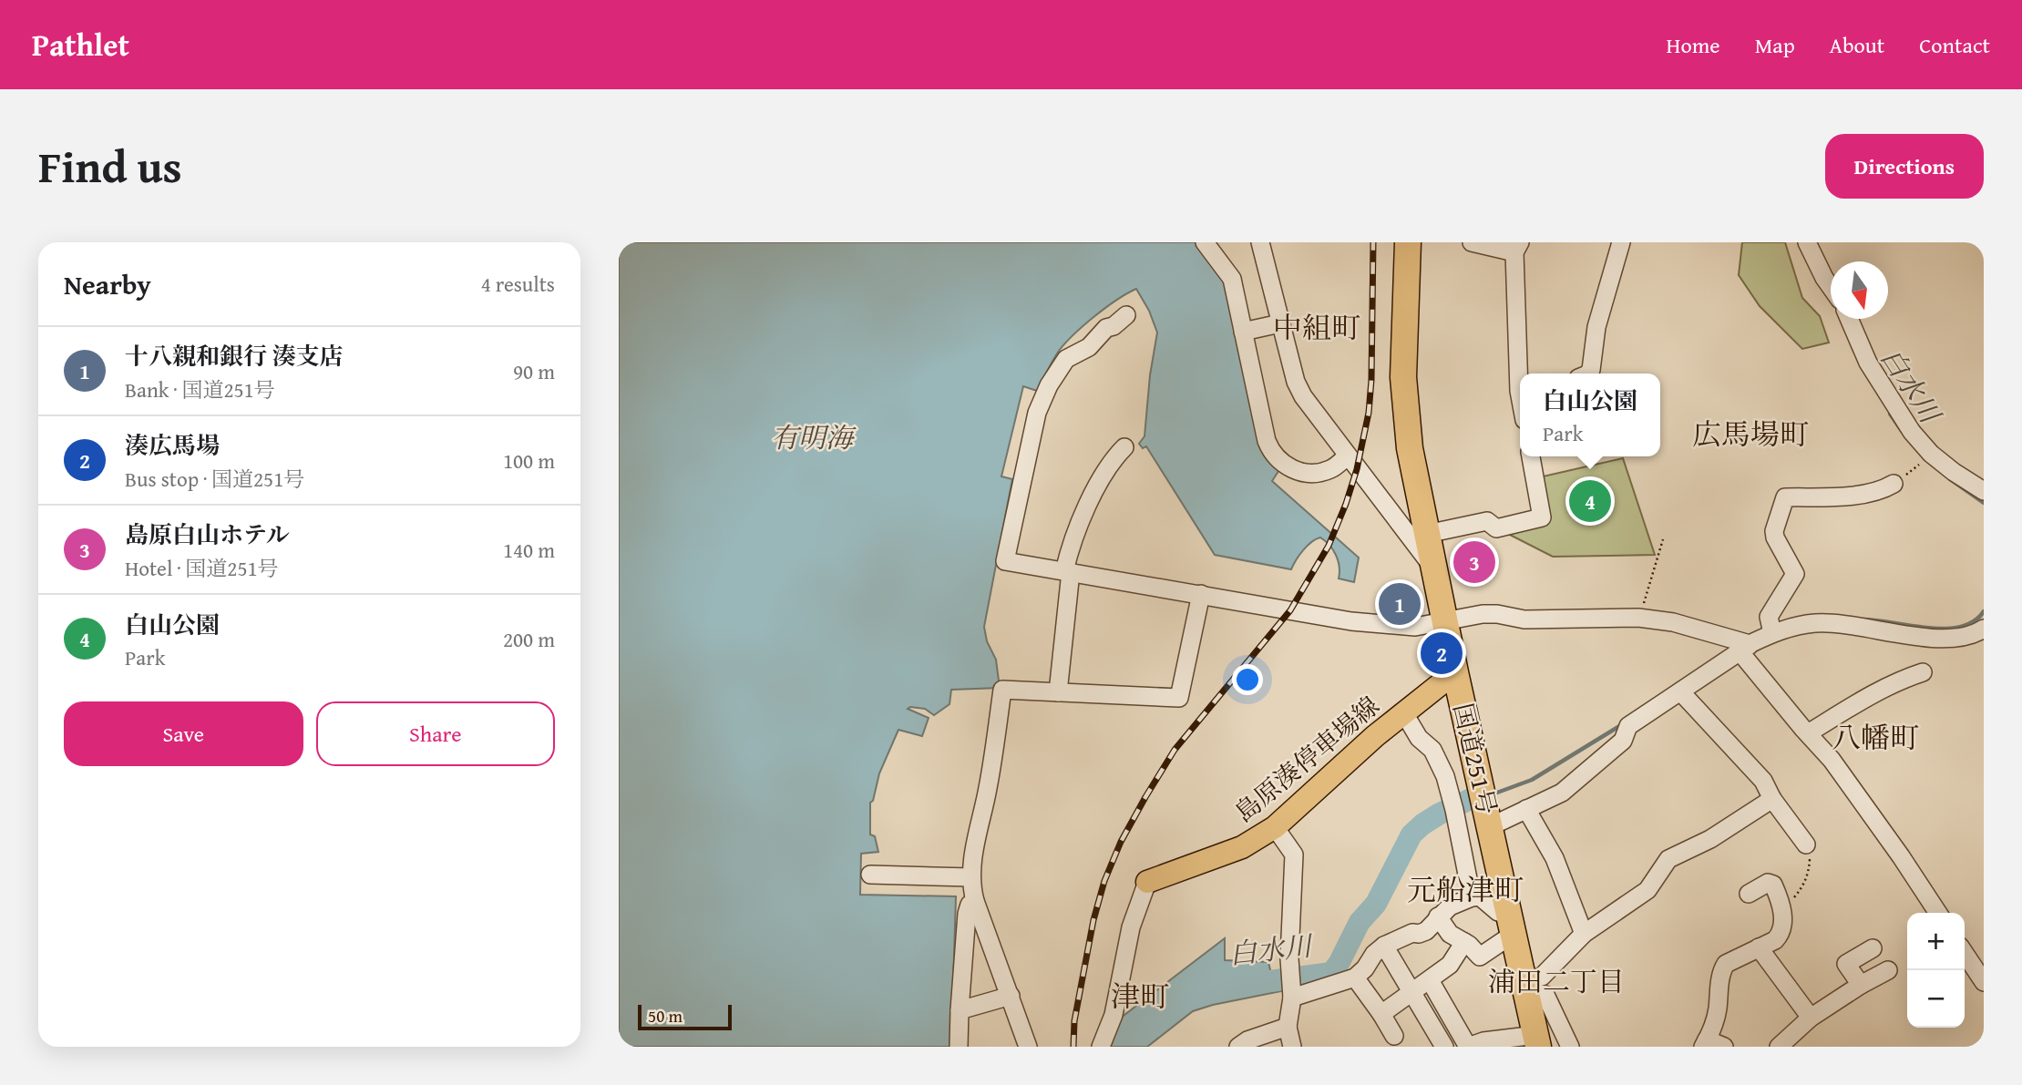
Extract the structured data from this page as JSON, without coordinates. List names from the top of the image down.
{
  "streets": {
    "highway": ["国道251号"],
    "main road": ["島原湊停車場線"]
  },
  "crossings": [
    ["島原湊停車場線", "国道251号"]
  ],
  "districts": [
    "中組町",
    "広馬場町",
    "八幡町",
    "元船津町",
    "浦田二丁目",
    "津町"
  ],
  "water": ["白水川", "有明海"],
  "scale_bar": "50 m",
  "north": "bottom",
  "page": {
    "header": "Pathlet",
    "nav": [
      "Home",
      "Map",
      "About",
      "Contact"
    ],
    "title": "Find us",
    "buttons": [
      "Directions",
      ["Save", "Share"]
    ],
    "heading": ["Nearby", "4 results"],
    "list": [
      {
        "mark": "1",
        "name": "十八親和銀行 湊支店",
        "note": "Bank · 国道251号",
        "value": "90 m"
      },
      {
        "mark": "2",
        "name": "湊広馬場",
        "note": "Bus stop · 国道251号",
        "value": "100 m"
      },
      {
        "mark": "3",
        "name": "島原白山ホテル",
        "note": "Hotel · 国道251号",
        "value": "140 m"
      },
      {
        "mark": "4",
        "name": "白山公園",
        "note": "Park",
        "value": "200 m"
      }
    ],
    "popup": ["白山公園", "Park"],
    "pins": [
      "4",
      "3",
      "1",
      "2"
    ],
    "map_buttons": ["+", "−"],
    "scale": "50 m"
  }
}
